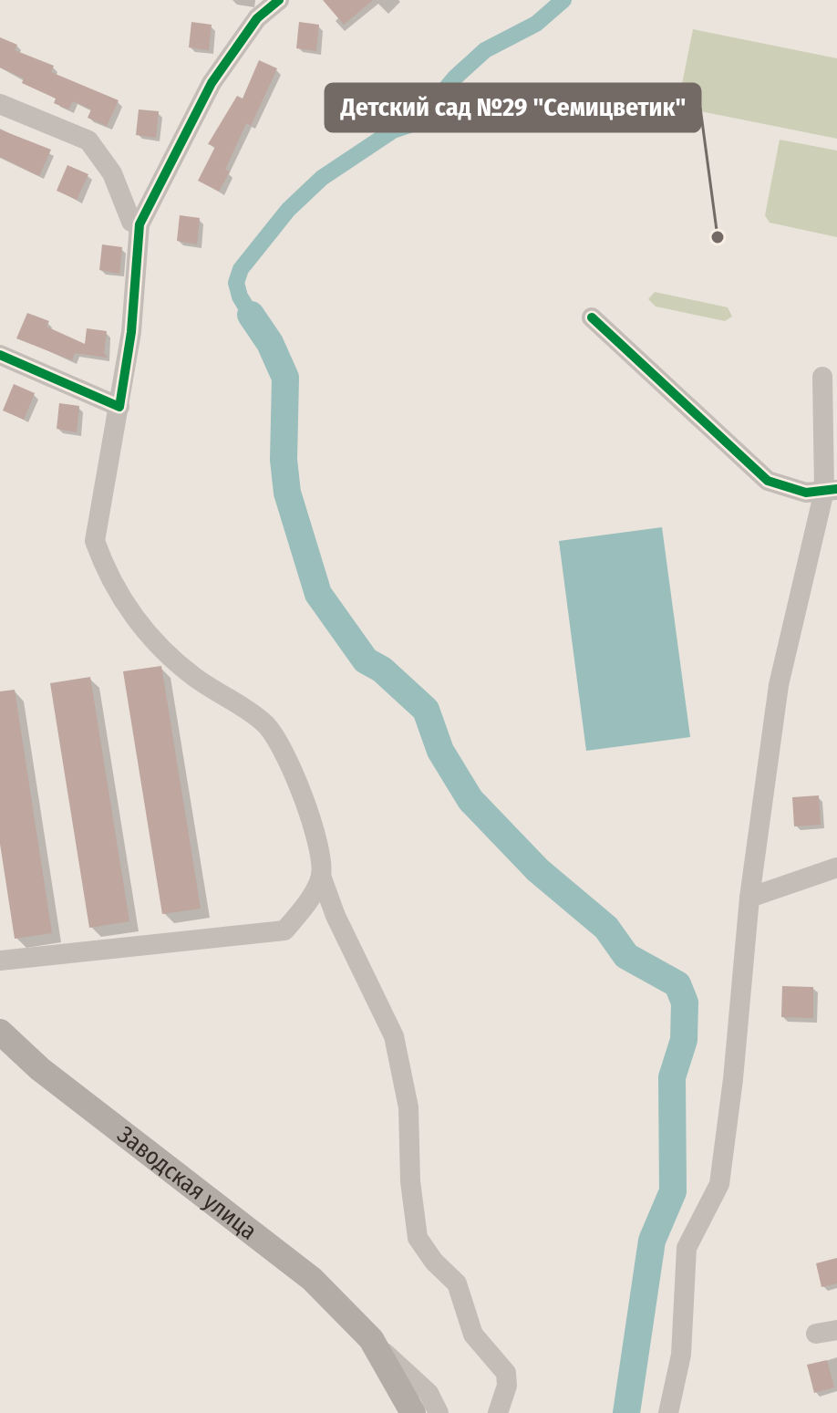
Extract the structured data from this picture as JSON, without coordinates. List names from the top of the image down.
{
  "streets": {
    "main road": ["Заводская улица"]
  },
  "places": ["Детский сад №29 \"Семицветик\""]
}
